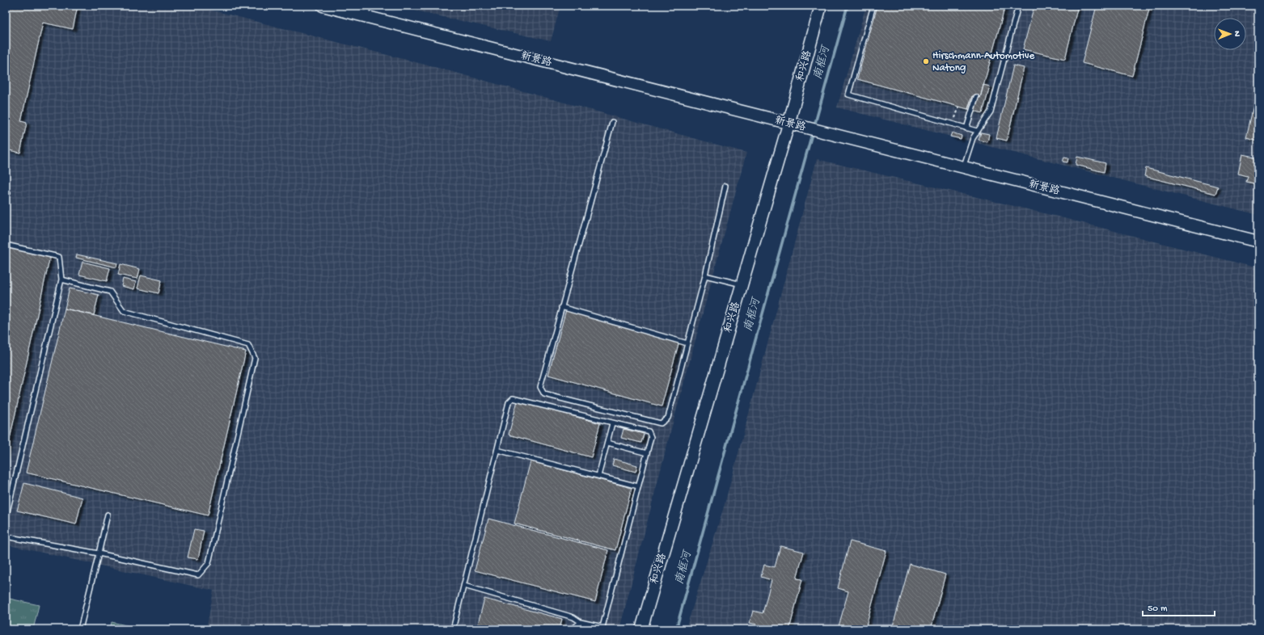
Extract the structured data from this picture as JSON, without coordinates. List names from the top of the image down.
{
  "streets": {
    "street": ["新景路", "和兴路"]
  },
  "crossings": [
    ["新景路", "和兴路"]
  ],
  "water": ["南框河"],
  "places": ["Hirschmann-Automotive Natong"],
  "scale_bar": "50 m",
  "north": "right"
}
